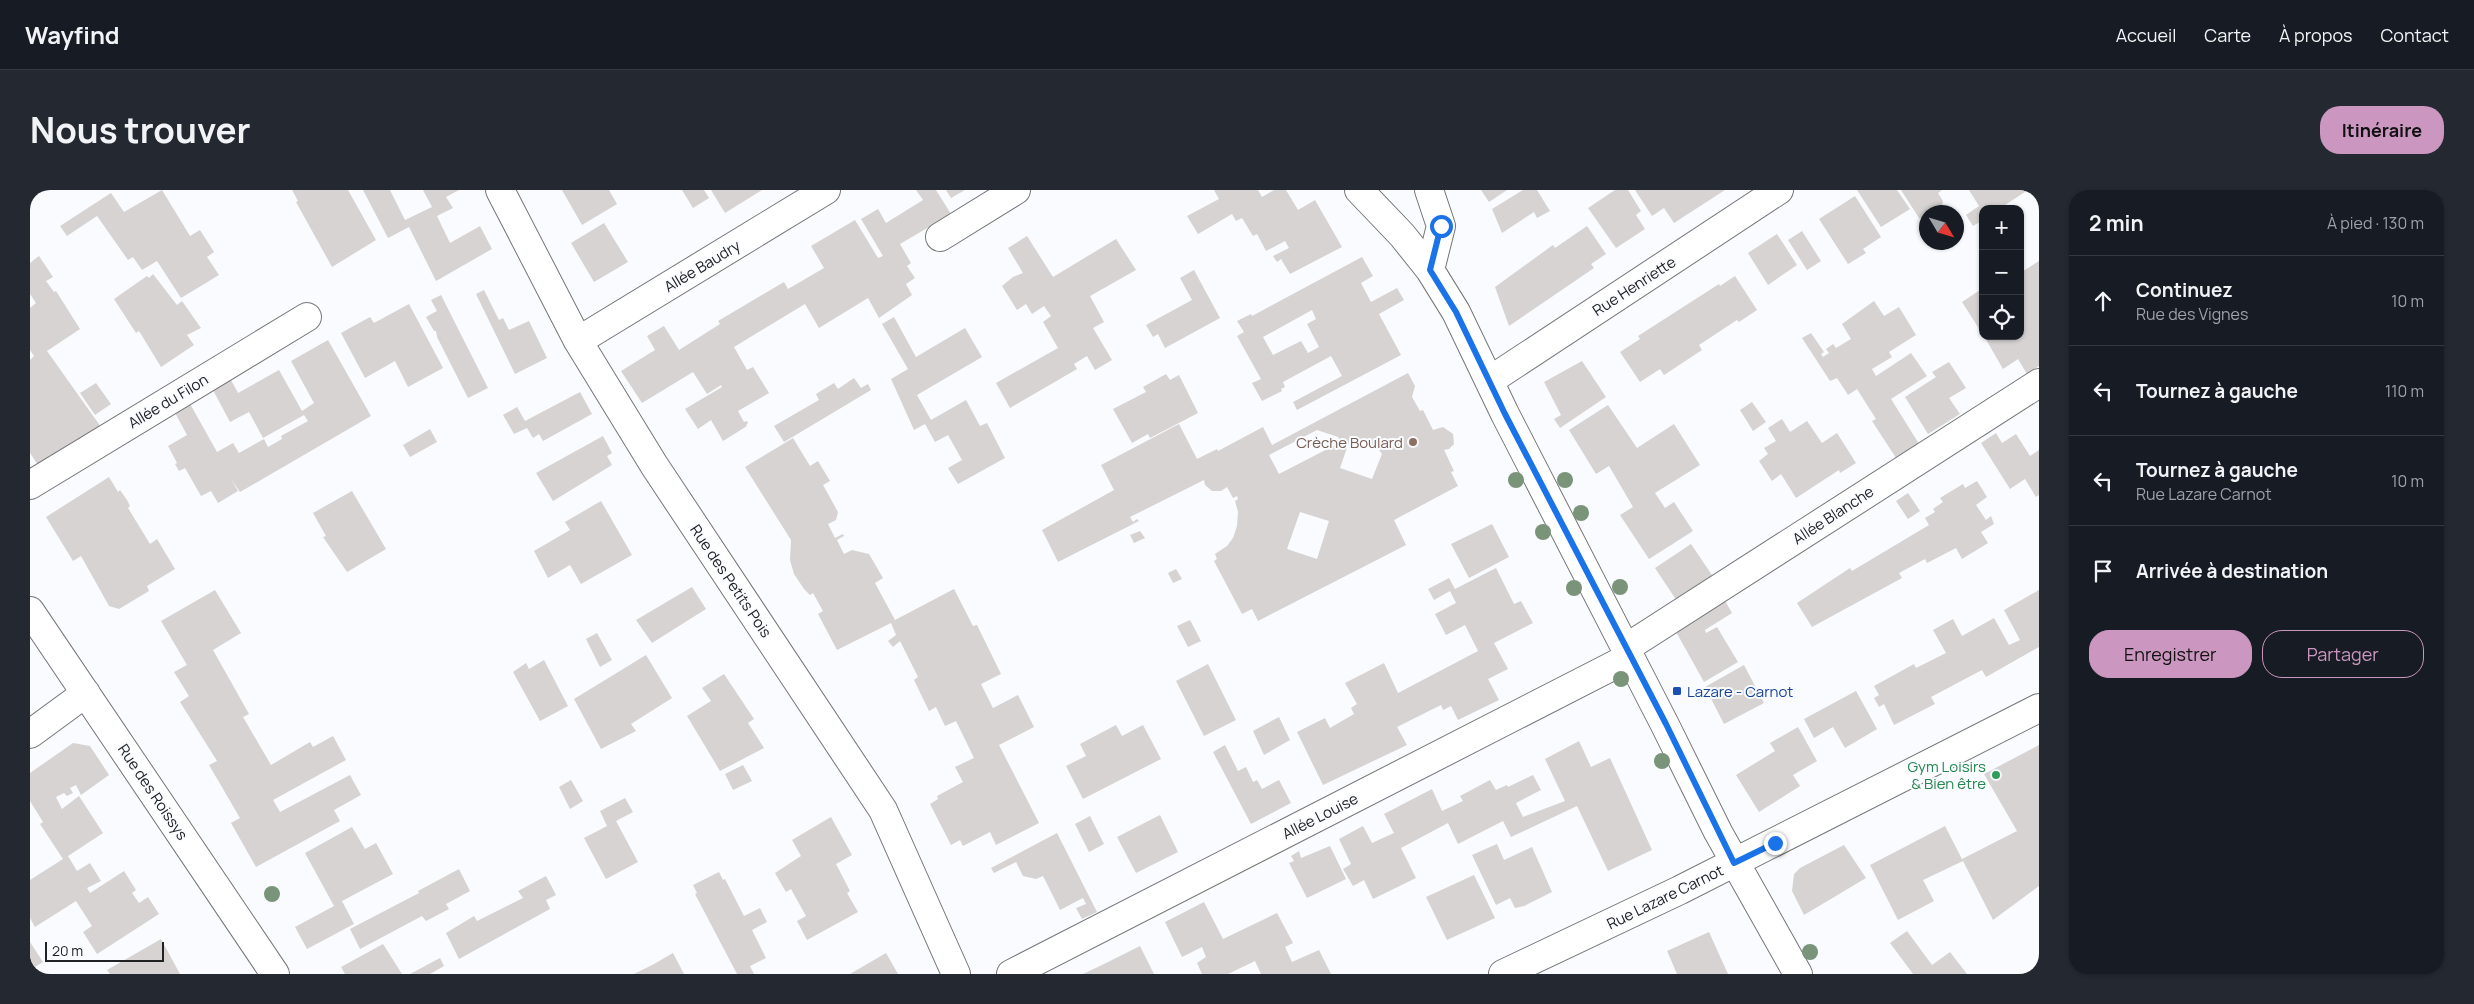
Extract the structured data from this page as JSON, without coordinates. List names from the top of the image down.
{
  "streets": {
    "street": [
      "Allée Baudry",
      "Rue Henriette",
      "Allée du Filon",
      "Allée Blanche",
      "Rue des Petits Pois",
      "Rue des Roissys",
      "Allée Louise",
      "Rue Lazare Carnot"
    ]
  },
  "crossings": [
    ["Allée Baudry", "Rue des Petits Pois"],
    ["Allée Blanche", "Allée Louise"]
  ],
  "places": {
    "other": ["Crèche Boulard", "Gym Loisirs & Bien être"],
    "transit": ["Lazare - Carnot"]
  },
  "scale_bar": "20 m",
  "north": "bottom right",
  "page": {
    "header": "Wayfind",
    "nav": [
      "Accueil",
      "Carte",
      "À propos",
      "Contact"
    ],
    "title": "Nous trouver",
    "buttons": [
      "Itinéraire",
      ["Enregistrer", "Partager"]
    ],
    "heading": ["2 min", "À pied · 130 m"],
    "map_buttons": ["+", "−"],
    "list": [
      ["Continuez", "Rue des Vignes", "10 m"],
      ["Tournez à gauche", "110 m"],
      ["Tournez à gauche", "Rue Lazare Carnot", "10 m"],
      "Arrivée à destination"
    ],
    "scale": "20 m"
  }
}
